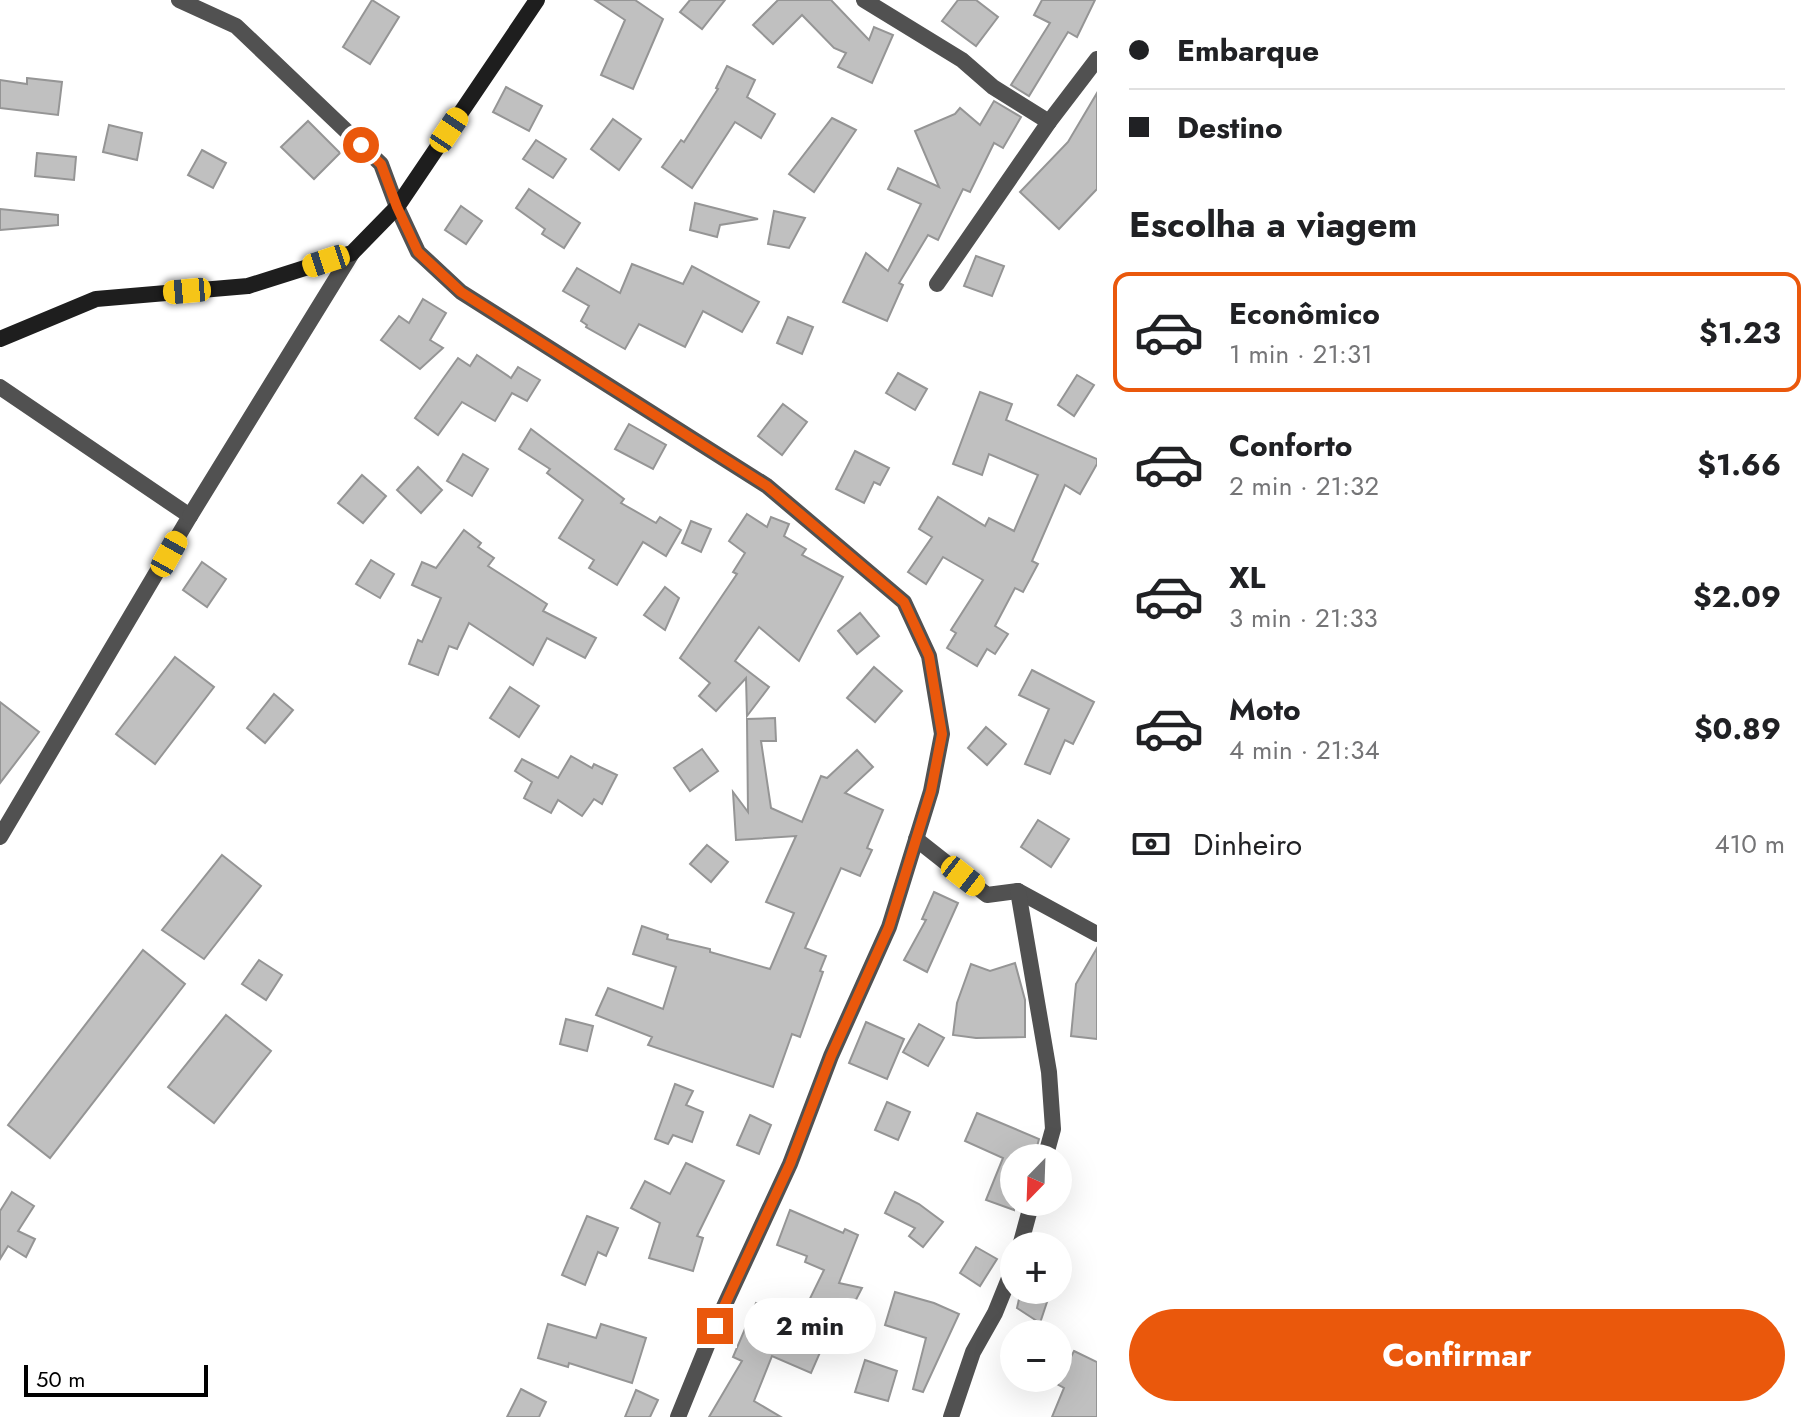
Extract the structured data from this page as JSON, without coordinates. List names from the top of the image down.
{
  "scale_bar": "50 m",
  "north": "bottom left",
  "page": {
    "banner": ["Embarque", "Destino"],
    "heading": "Escolha a viagem",
    "list": [
      {
        "name": "Econômico",
        "note": "1 min · 21:31",
        "value": "$1.23"
      },
      {
        "name": "Conforto",
        "note": "2 min · 21:32",
        "value": "$1.66"
      },
      {
        "name": "XL",
        "note": "3 min · 21:33",
        "value": "$2.09"
      },
      {
        "name": "Moto",
        "note": "4 min · 21:34",
        "value": "$0.89"
      }
    ],
    "pay": ["Dinheiro", "410 m"],
    "map_buttons": ["+", "−"],
    "buttons": "Confirmar",
    "bubble": "2 min",
    "scale": "50 m"
  }
}
